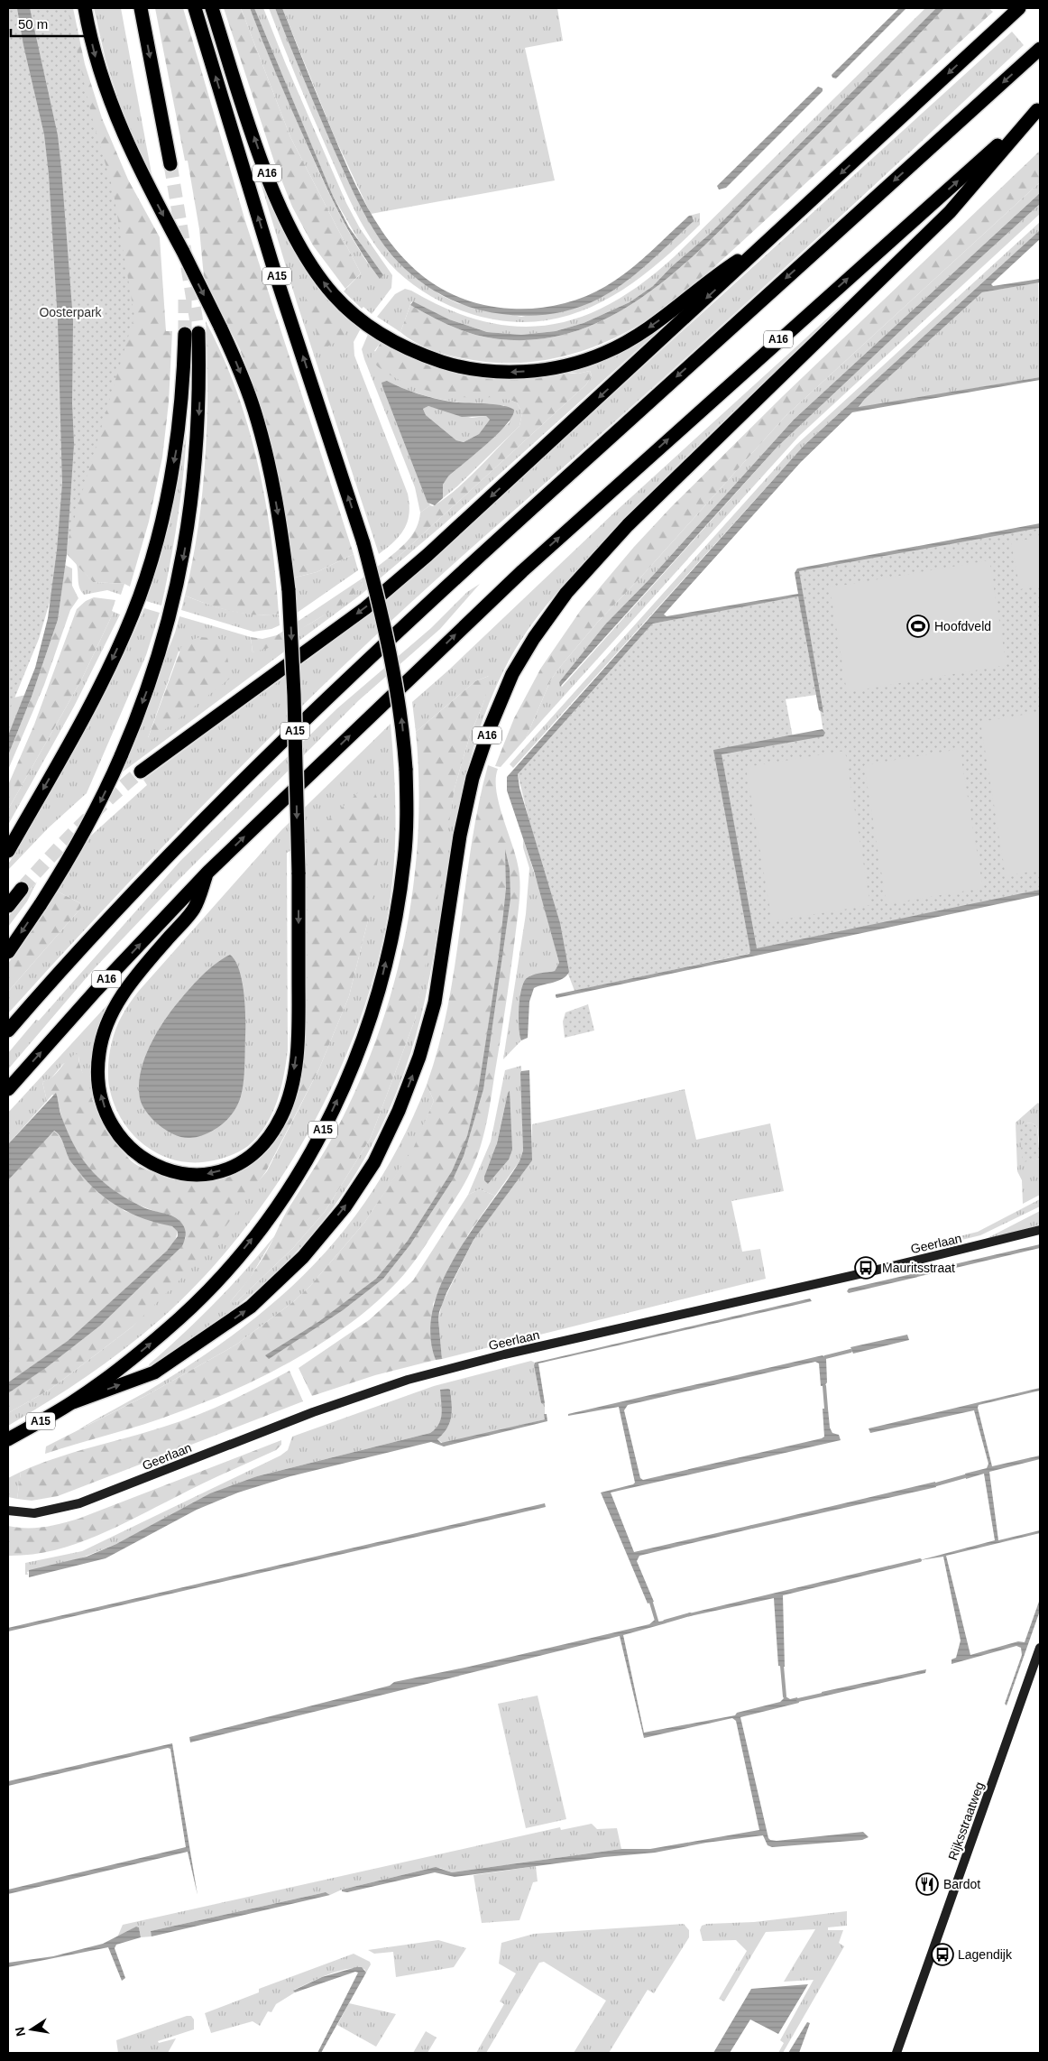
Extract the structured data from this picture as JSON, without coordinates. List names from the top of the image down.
{
  "streets": {
    "highway": ["A16", "A15"],
    "street": ["Geerlaan", "Rijksstraatweg"]
  },
  "crossings": [
    ["A16", "A15"]
  ],
  "parks": ["Oosterpark"],
  "places": {
    "sports": ["Hoofdveld"],
    "bus stop": ["Mauritsstraat", "Lagendijk"],
    "restaurant": ["Bardot"]
  },
  "scale_bar": "50 m",
  "north": "left"
}
